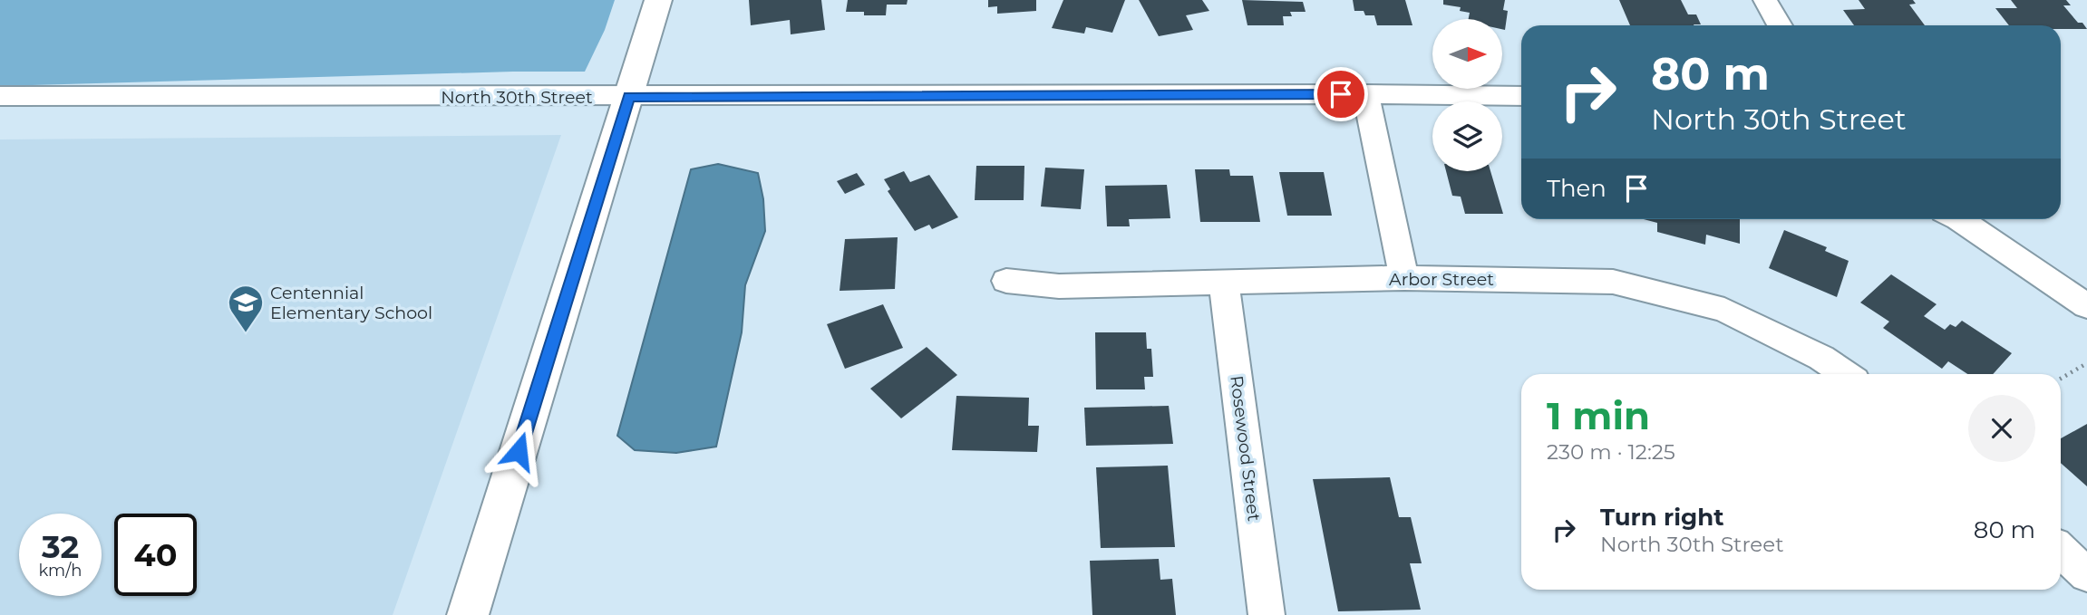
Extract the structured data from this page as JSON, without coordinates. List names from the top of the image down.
{
  "streets": {
    "street": ["North 30th Street", "Arbor Street", "Rosewood Street"]
  },
  "crossings": [
    ["Arbor Street", "Rosewood Street"]
  ],
  "places": {
    "school or university": ["Centennial Elementary School"]
  },
  "north": "right",
  "page": {
    "turn": ["80 m", "North 30th Street"],
    "then": "Then",
    "heading": ["1 min", "230 m · 12:25"],
    "list": [
      {
        "name": "Turn right",
        "note": "North 30th Street",
        "value": "80 m"
      }
    ],
    "speed": "32 km/h",
    "limit": "40"
  }
}
